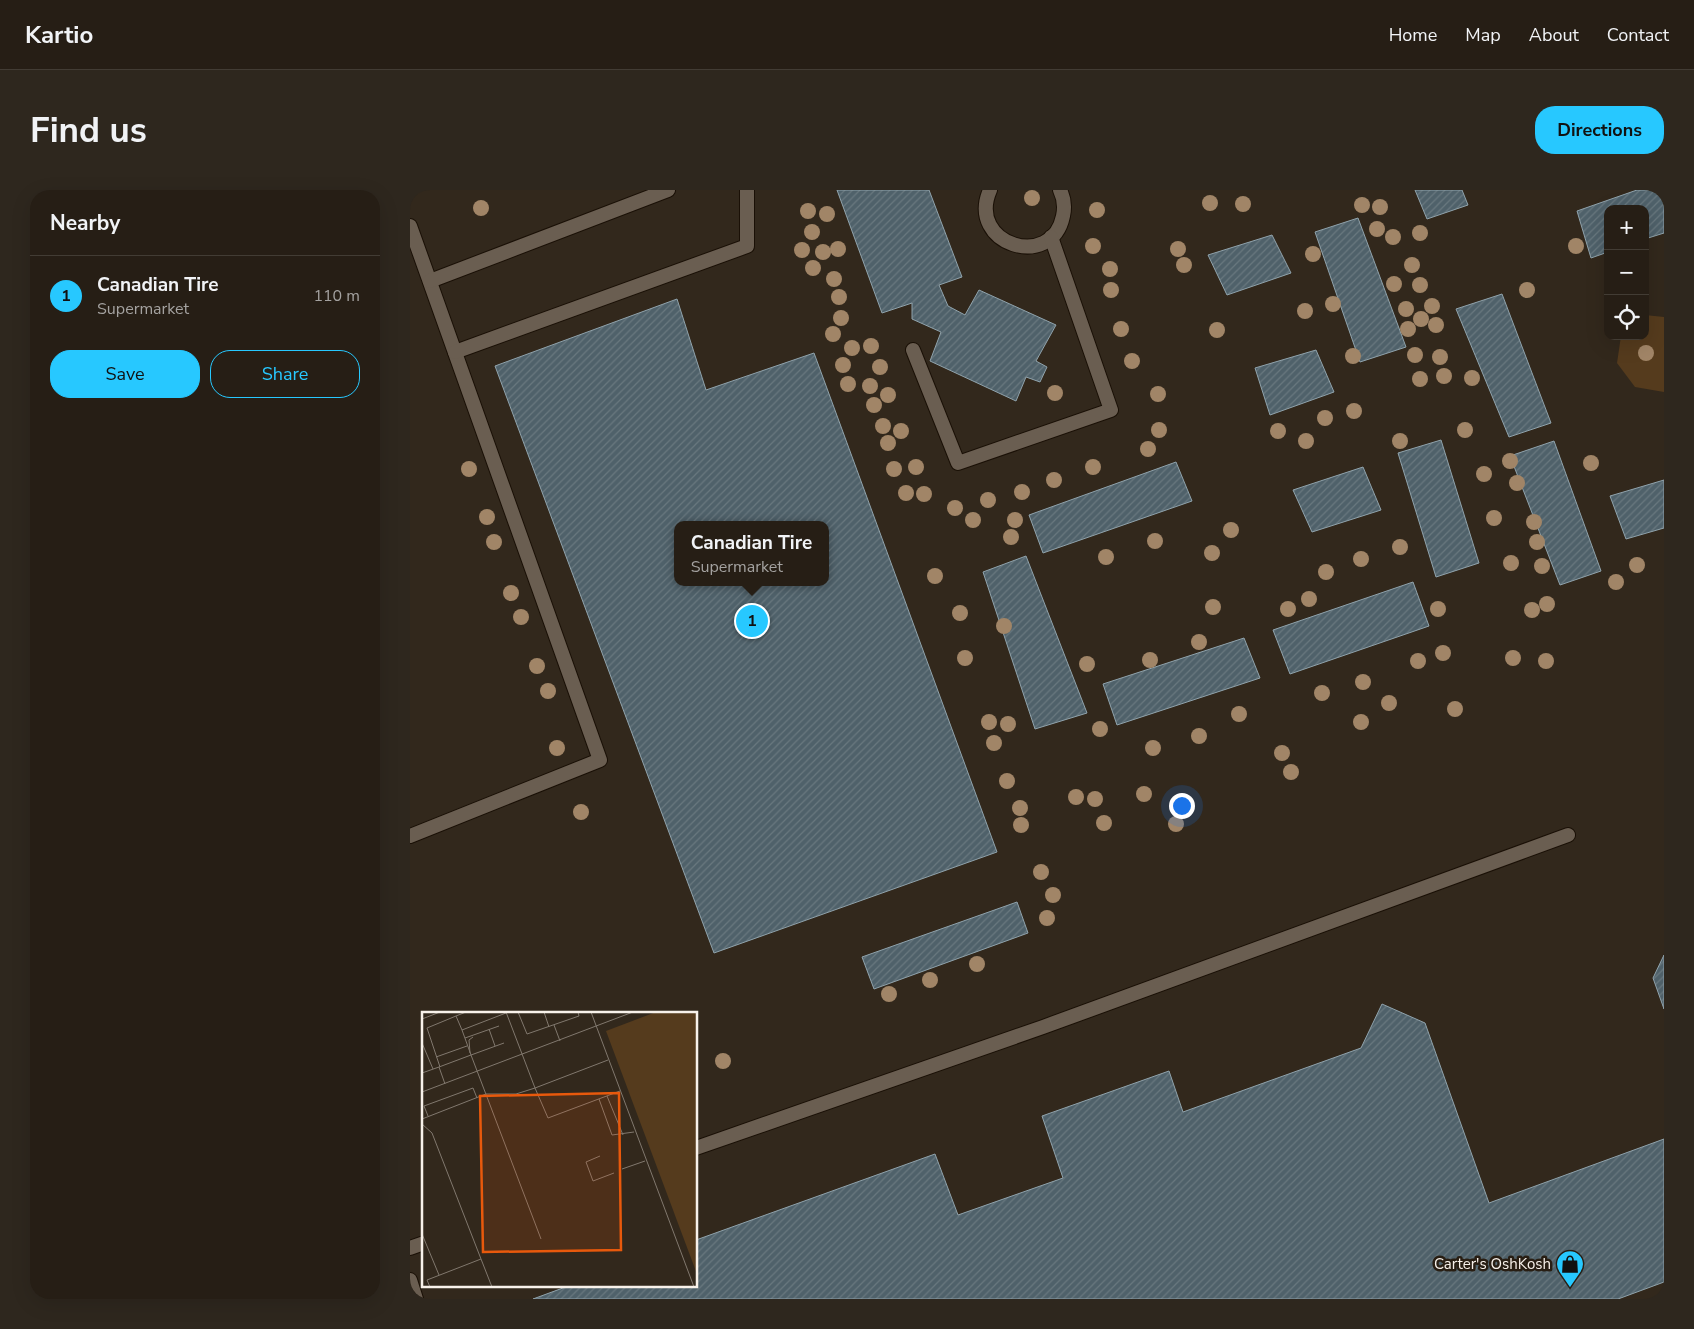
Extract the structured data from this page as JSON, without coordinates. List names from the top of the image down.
{
  "places": {
    "shop": ["Carter's OshKosh"]
  },
  "page": {
    "header": "Kartio",
    "nav": [
      "Home",
      "Map",
      "About",
      "Contact"
    ],
    "buttons": [
      "Directions",
      ["Save", "Share"]
    ],
    "title": "Find us",
    "heading": "Nearby",
    "map_buttons": ["+", "−"],
    "list": [
      {
        "mark": "1",
        "name": "Canadian Tire",
        "note": "Supermarket",
        "value": "110 m"
      }
    ],
    "popup": ["Canadian Tire", "Supermarket"],
    "pins": "1"
  }
}
